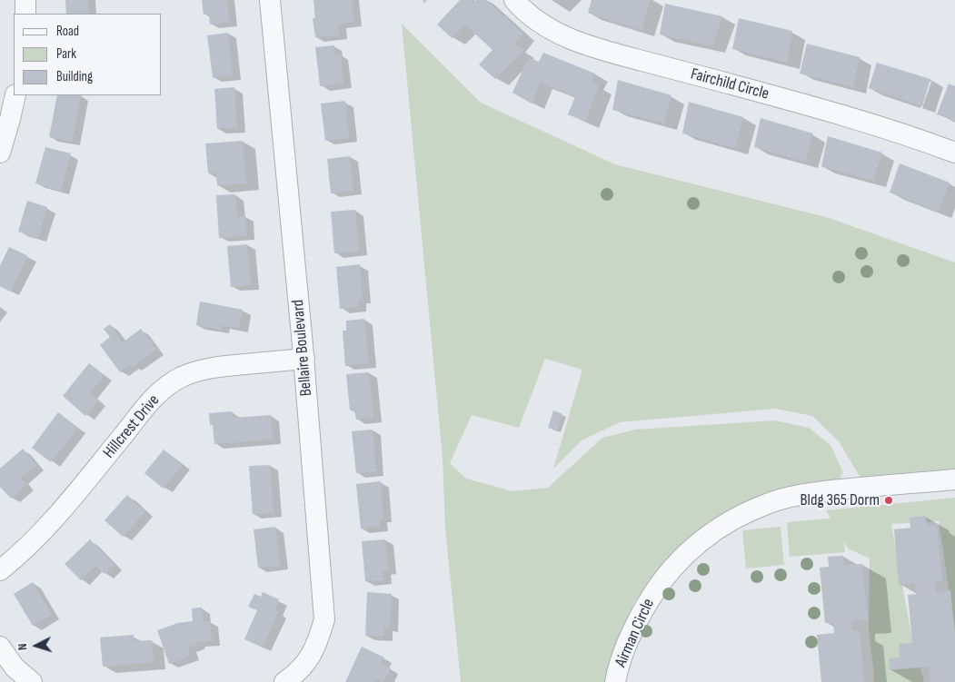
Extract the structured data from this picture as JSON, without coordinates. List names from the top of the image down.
{
  "streets": {
    "street": [
      "Fairchild Circle",
      "Bellaire Boulevard",
      "Hillcrest Drive",
      "Airman Circle"
    ]
  },
  "crossings": [
    ["Bellaire Boulevard", "Hillcrest Drive"]
  ],
  "places": ["Bldg 365 Dorm"],
  "legend": ["Road", "Park", "Building"],
  "north": "left"
}
